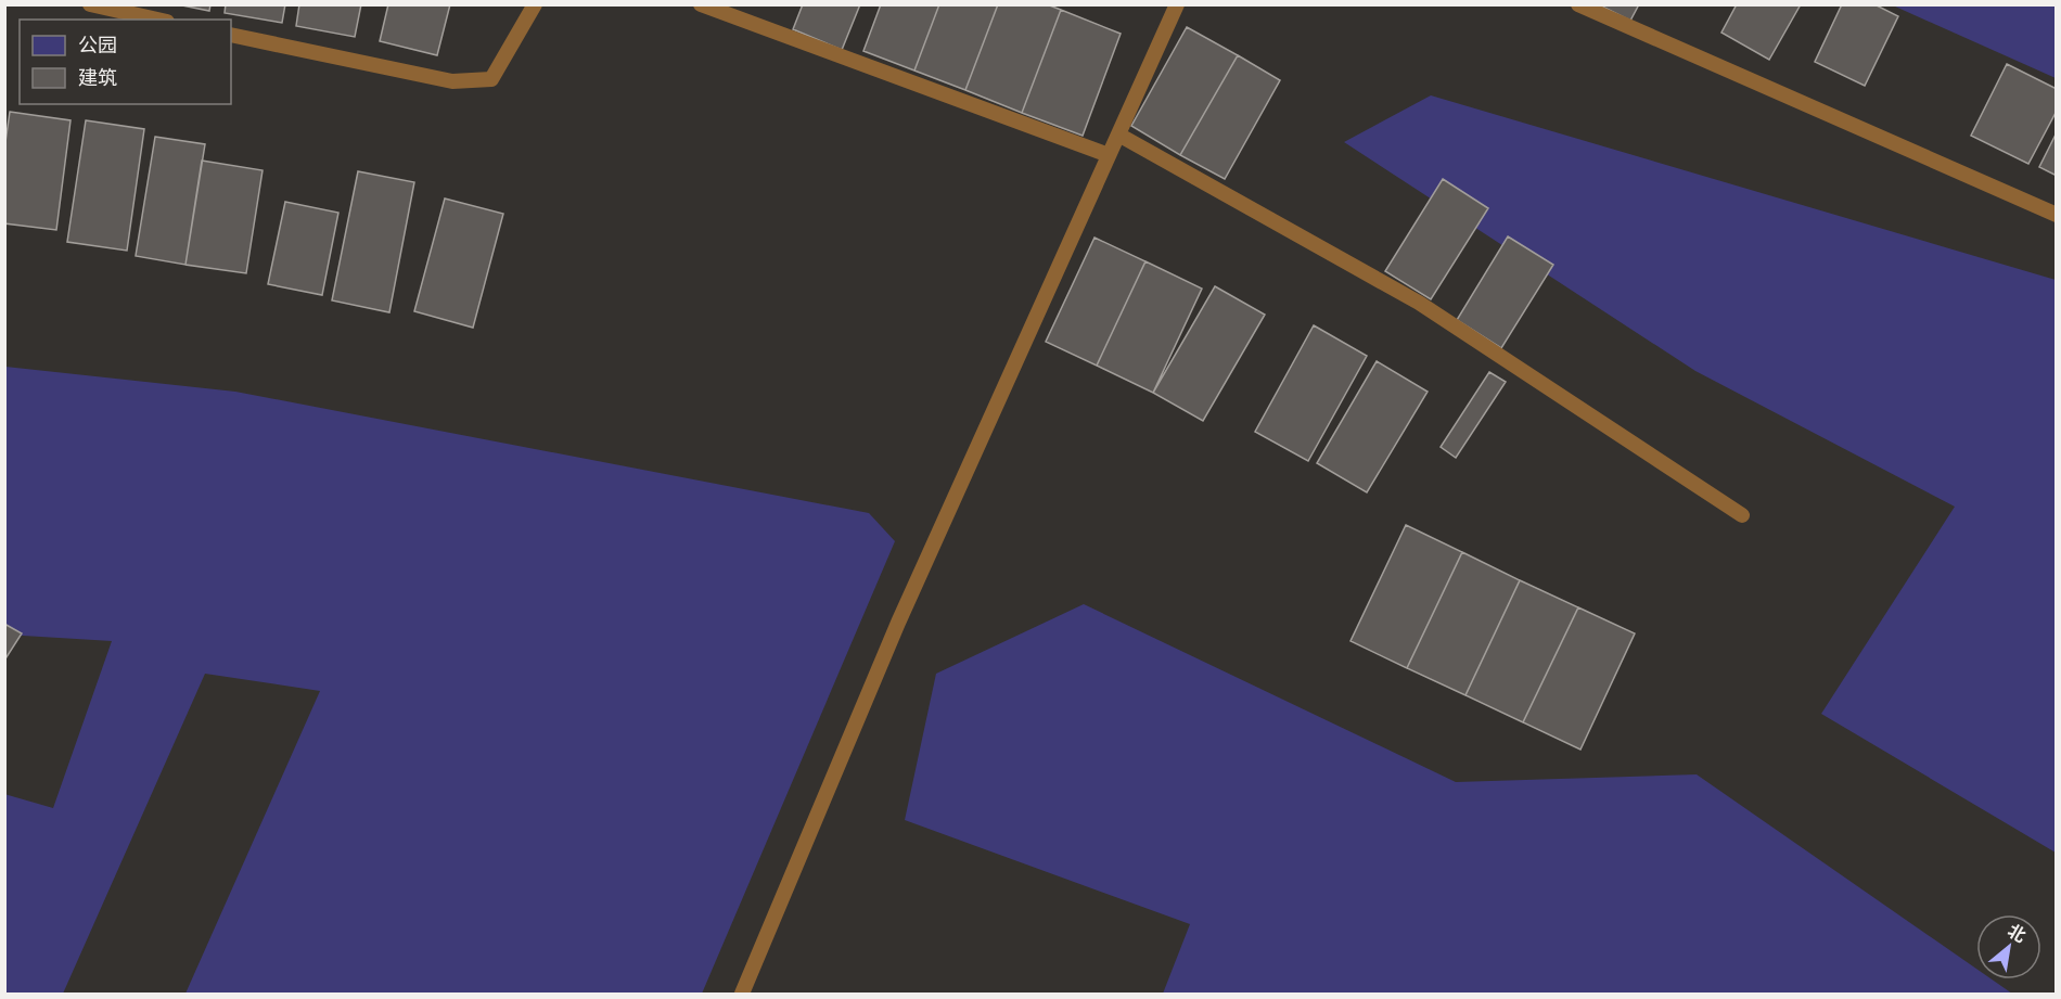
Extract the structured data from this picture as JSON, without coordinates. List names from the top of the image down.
{
  "legend": ["公园", "建筑"],
  "north": "top right"
}
